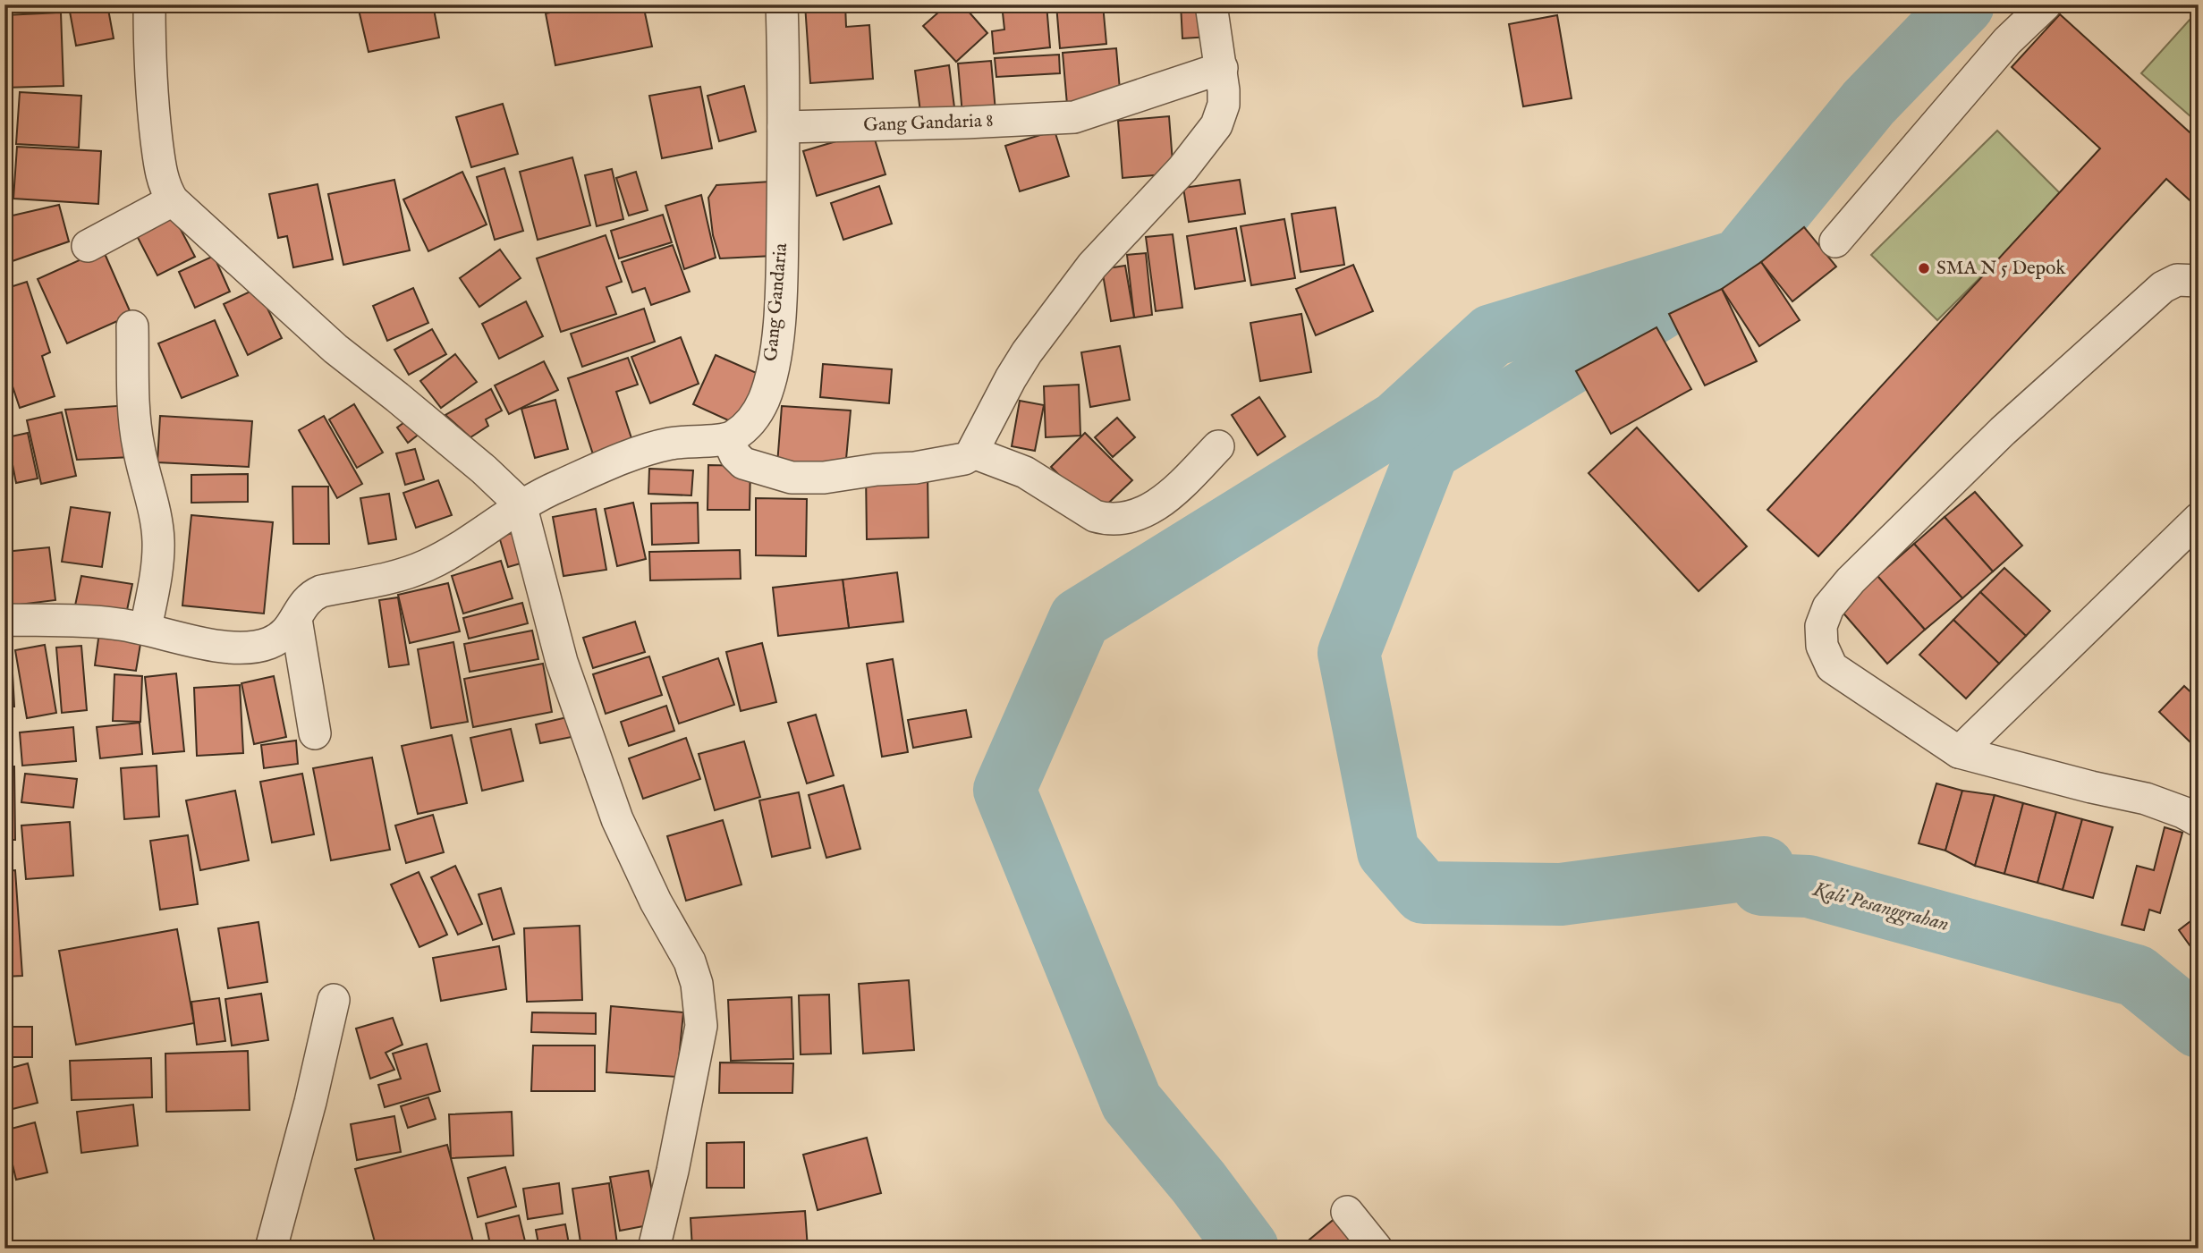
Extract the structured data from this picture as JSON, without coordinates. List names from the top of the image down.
{
  "streets": {
    "street": ["Gang Gandaria 8", "Gang Gandaria"]
  },
  "crossings": [
    ["Gang Gandaria 8", "Gang Gandaria"]
  ],
  "water": ["Kali Pesanggrahan"],
  "places": ["SMA N 5 Depok"]
}
